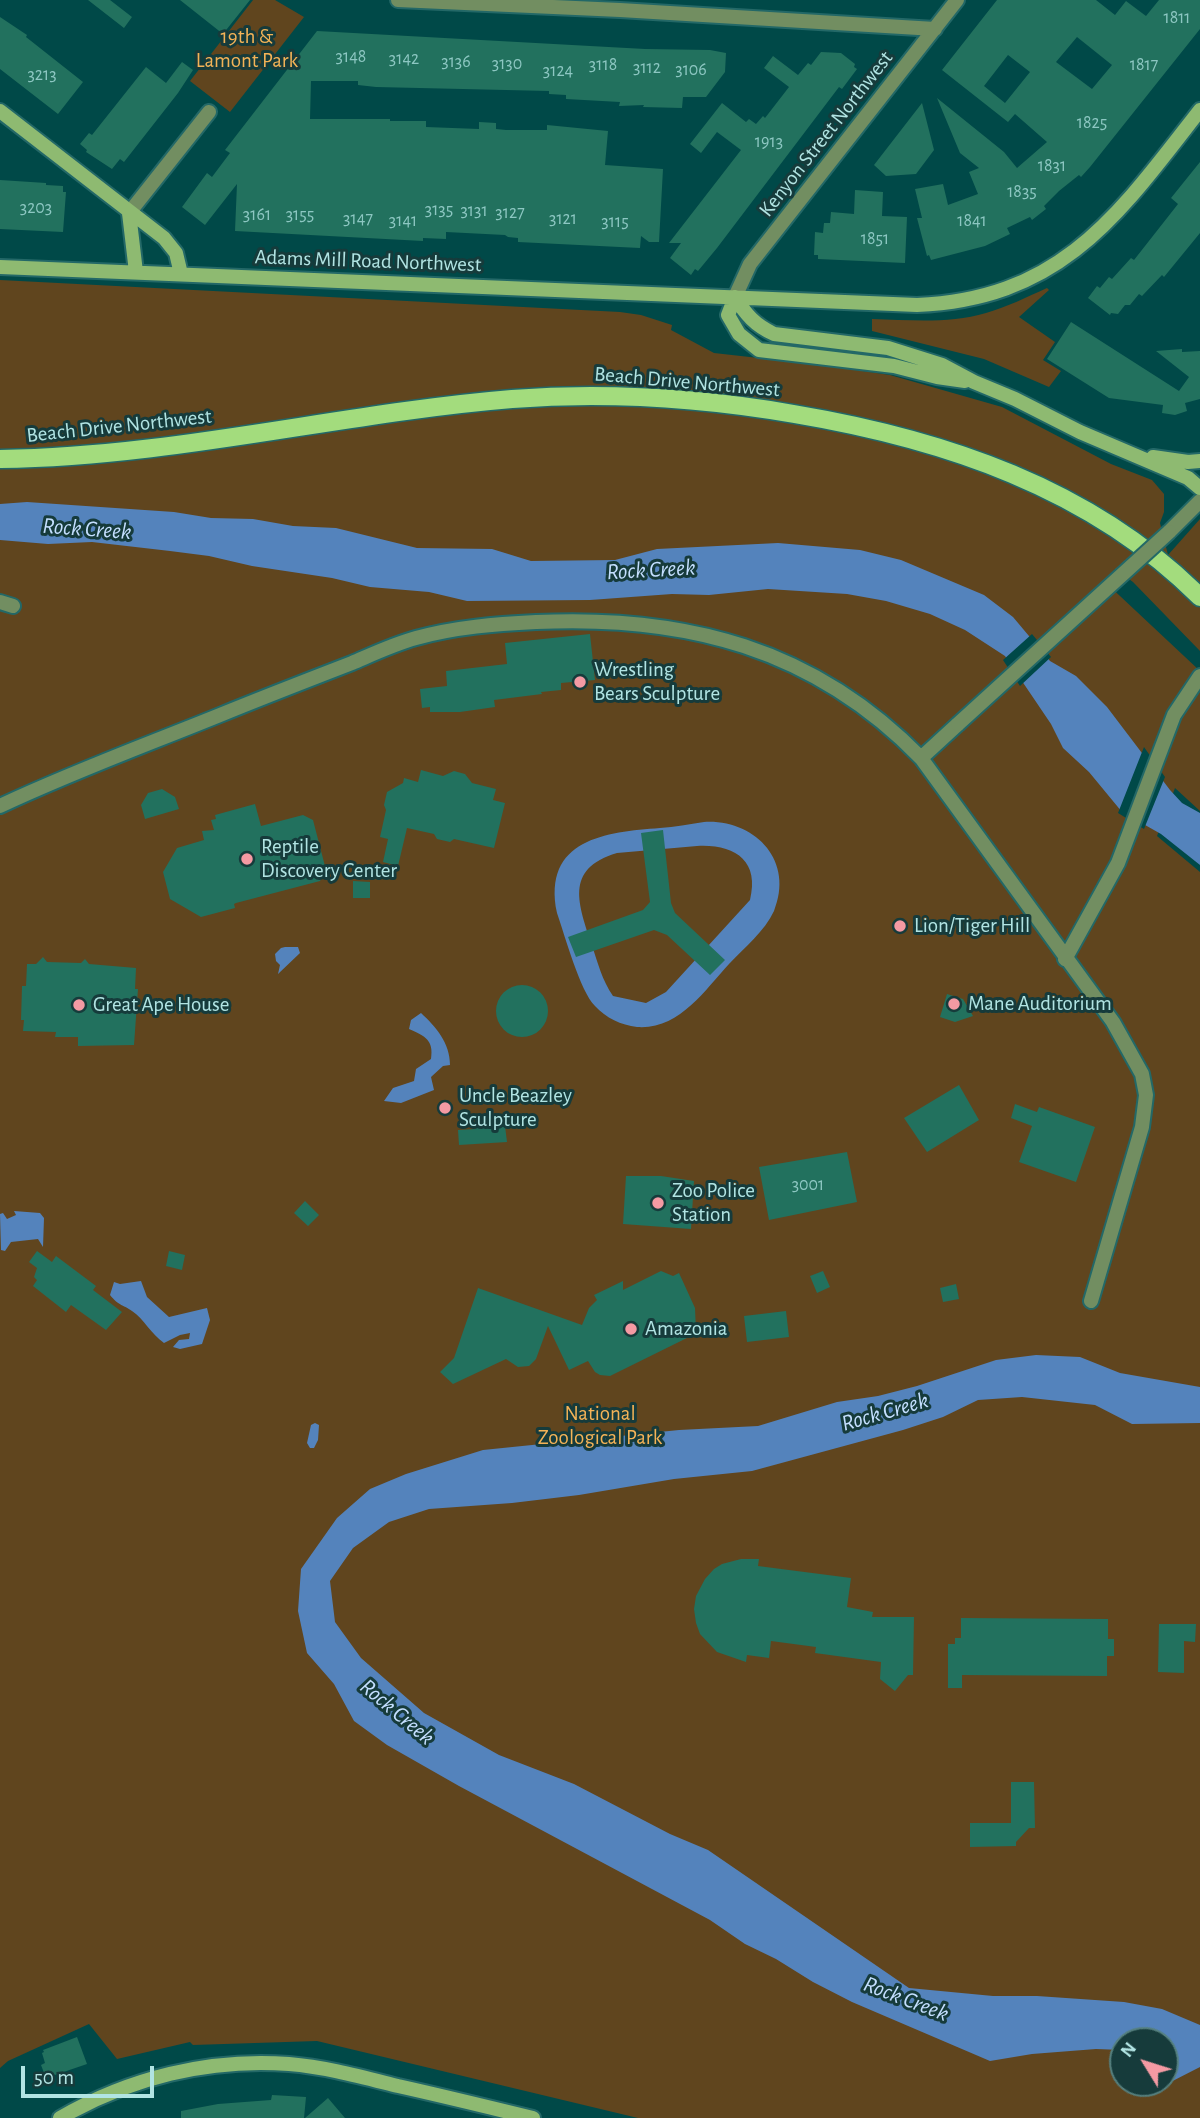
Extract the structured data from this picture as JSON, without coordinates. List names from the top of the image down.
{
  "streets": {
    "main road": ["Beach Drive Northwest"],
    "street": ["Kenyon Street Northwest", "Adams Mill Road Northwest"]
  },
  "crossings": [
    ["Kenyon Street Northwest", "Adams Mill Road Northwest"]
  ],
  "water": ["Rock Creek"],
  "parks": ["19th & Lamont Park", "National Zoological Park"],
  "places": [
    "Wrestling Bears Sculpture",
    "Reptile Discovery Center",
    "Lion/Tiger Hill",
    "Mane Auditorium",
    "Great Ape House",
    "Uncle Beazley Sculpture",
    "Zoo Police Station",
    "Amazonia"
  ],
  "house_numbers": [
    "1811",
    "3148",
    "3142",
    "3136",
    "3130",
    "3118",
    "1817",
    "3112",
    "3106",
    "3124",
    "3213",
    "1825",
    "1913",
    "1831",
    "1835",
    "3203",
    "3135",
    "3131",
    "3127",
    "3161",
    "3155",
    "3147",
    "3121",
    "3141",
    "1841",
    "3115",
    "1851",
    "3001"
  ],
  "scale_bar": "50 m",
  "north": "top left"
}
